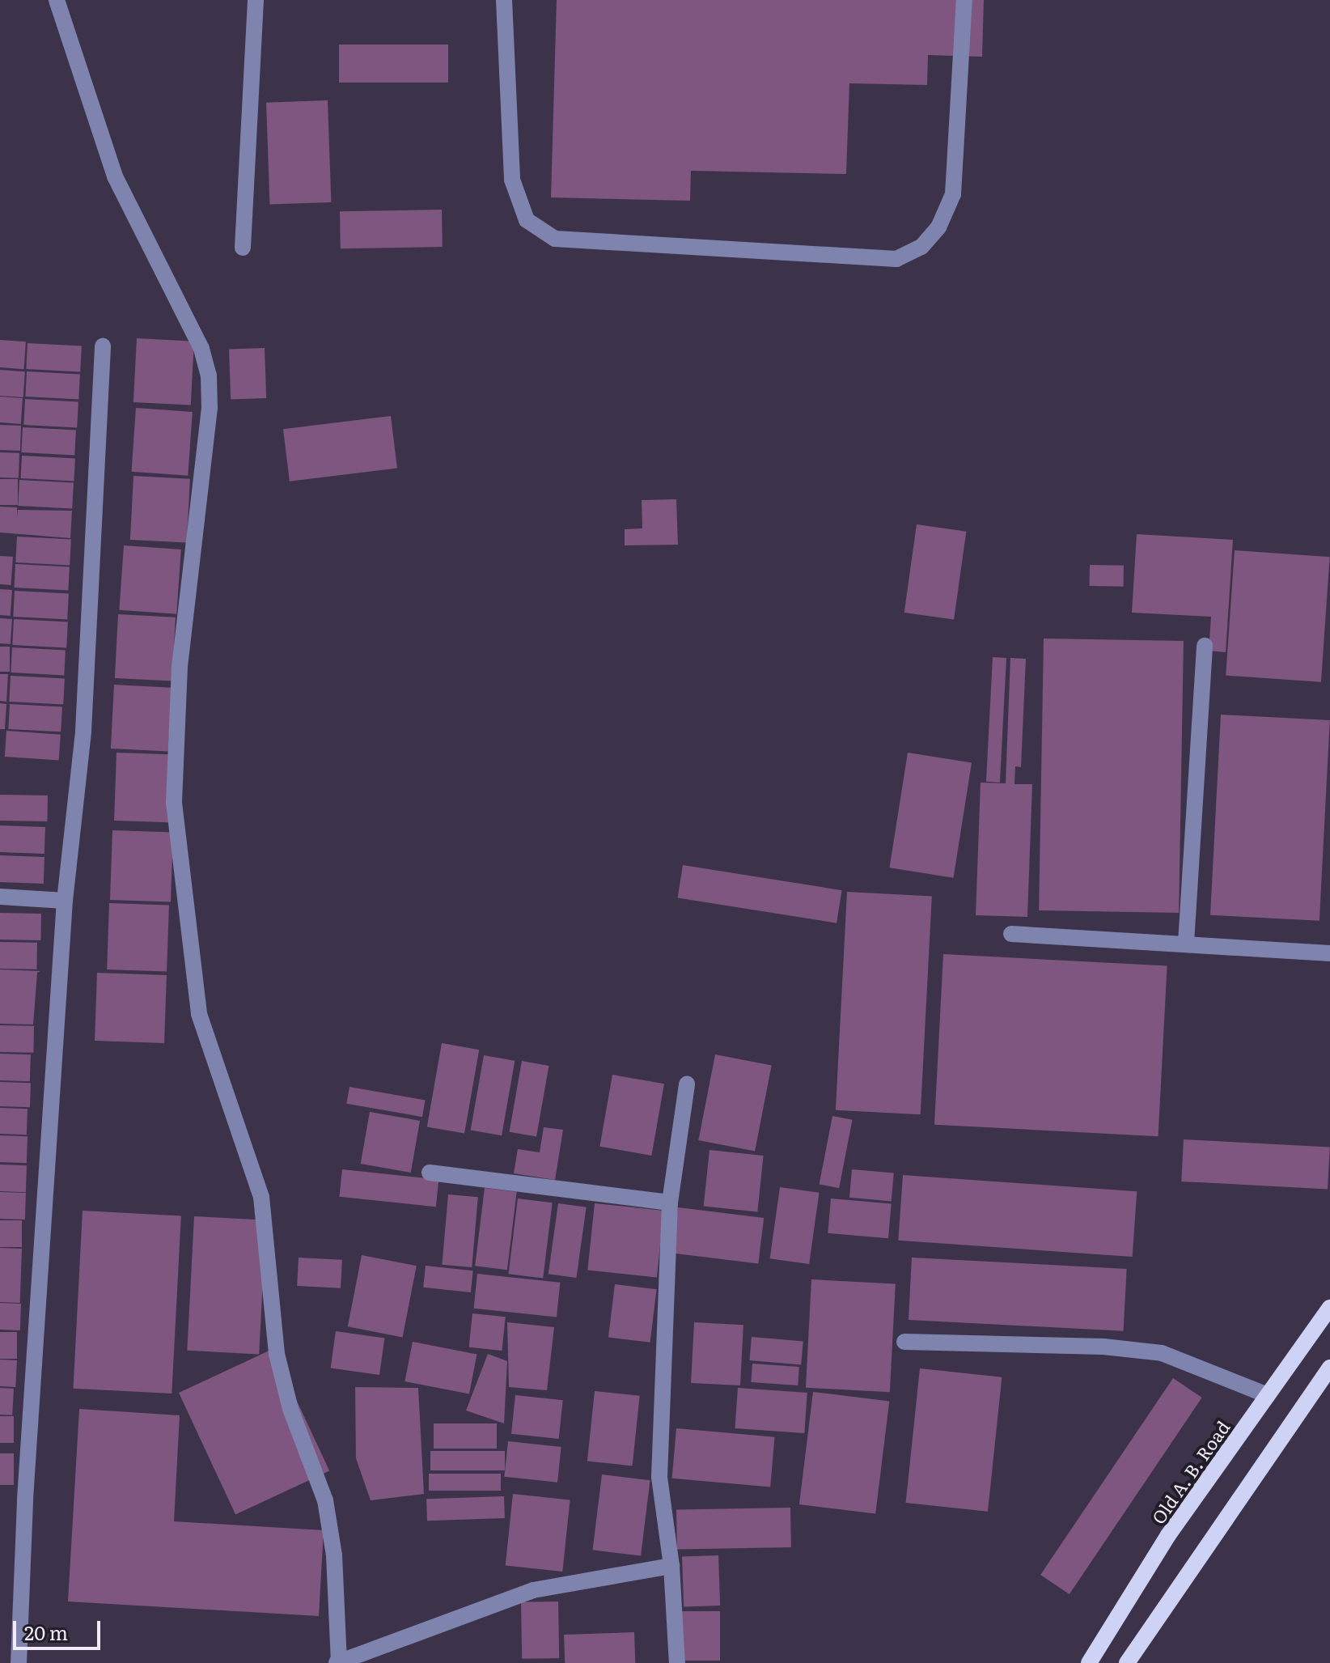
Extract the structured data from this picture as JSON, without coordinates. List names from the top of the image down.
{
  "streets": {
    "main road": ["Old A. B. Road"]
  },
  "scale_bar": "20 m"
}
